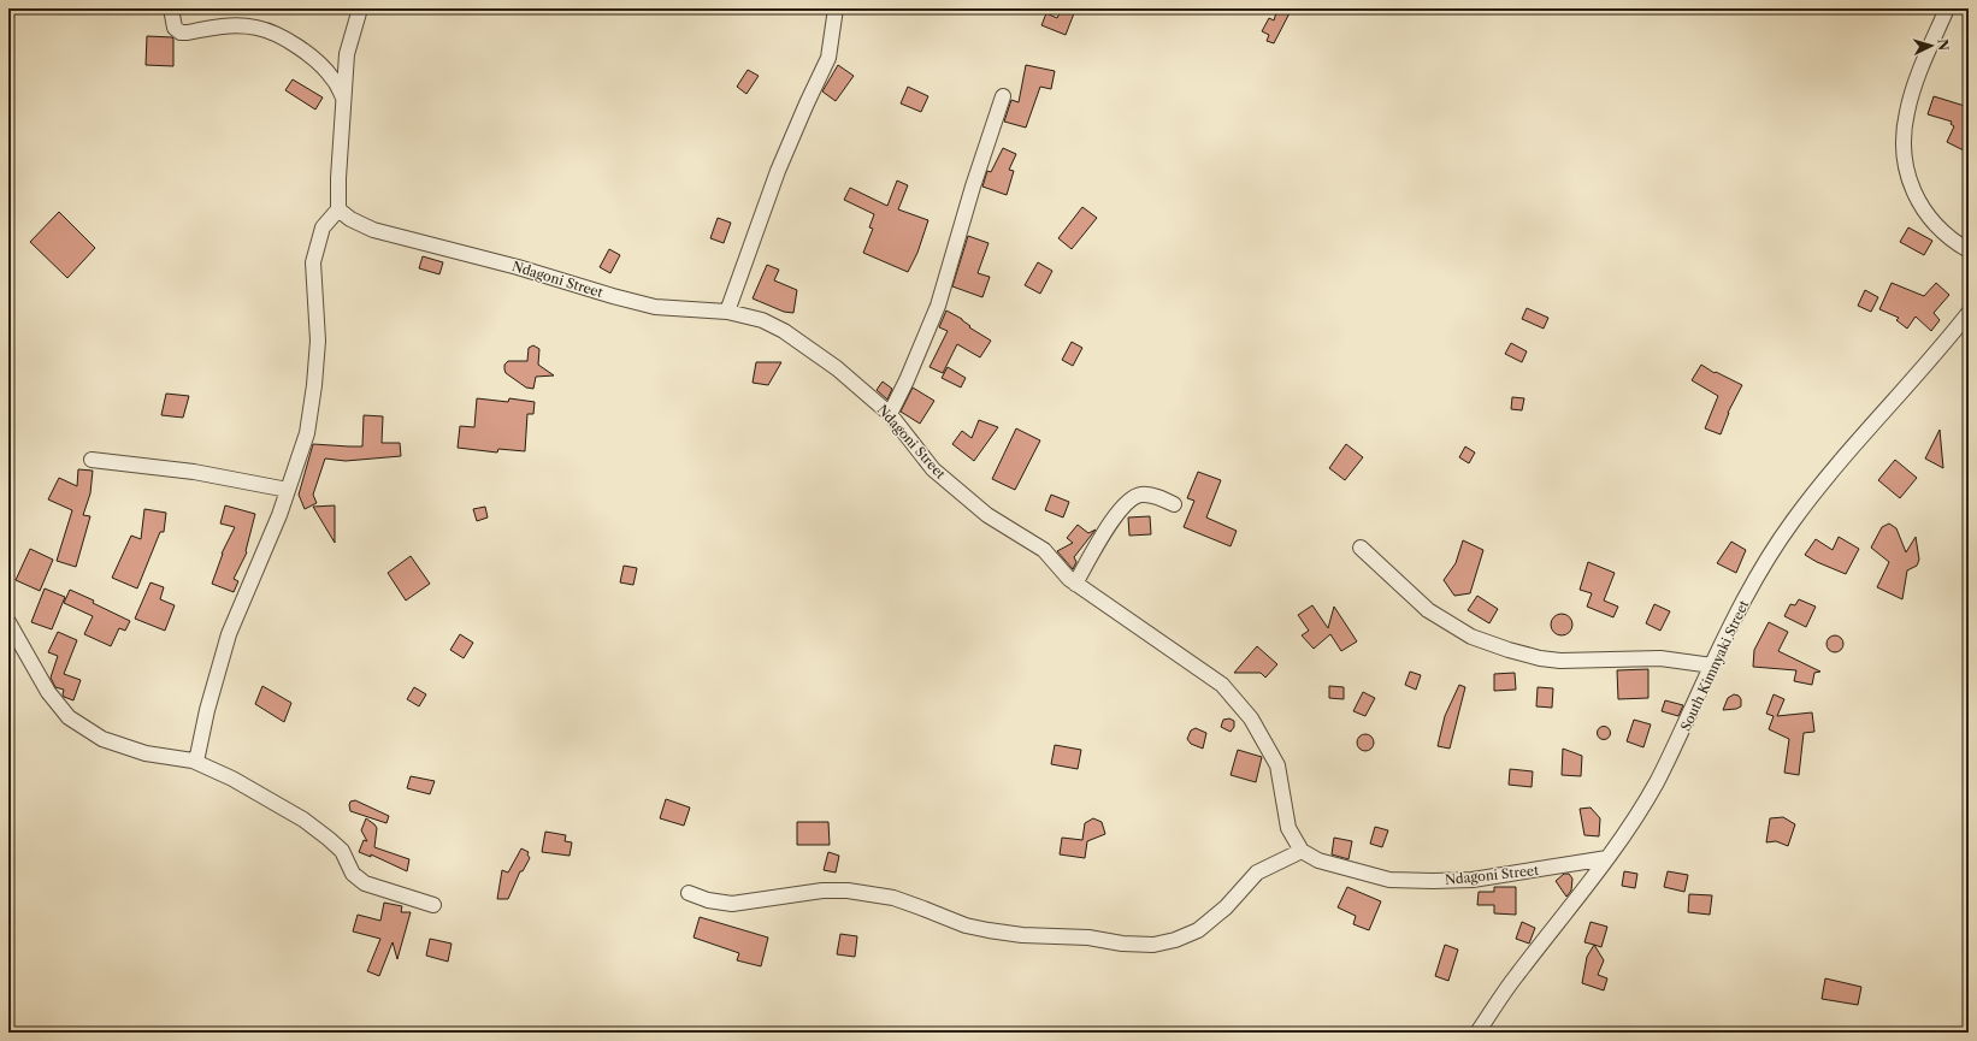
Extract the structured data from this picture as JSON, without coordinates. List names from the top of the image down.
{
  "streets": {
    "street": ["Ndagoni Street", "South Kimnyaki Street"]
  },
  "crossings": [
    ["Ndagoni Street", "South Kimnyaki Street"]
  ],
  "north": "right"
}
